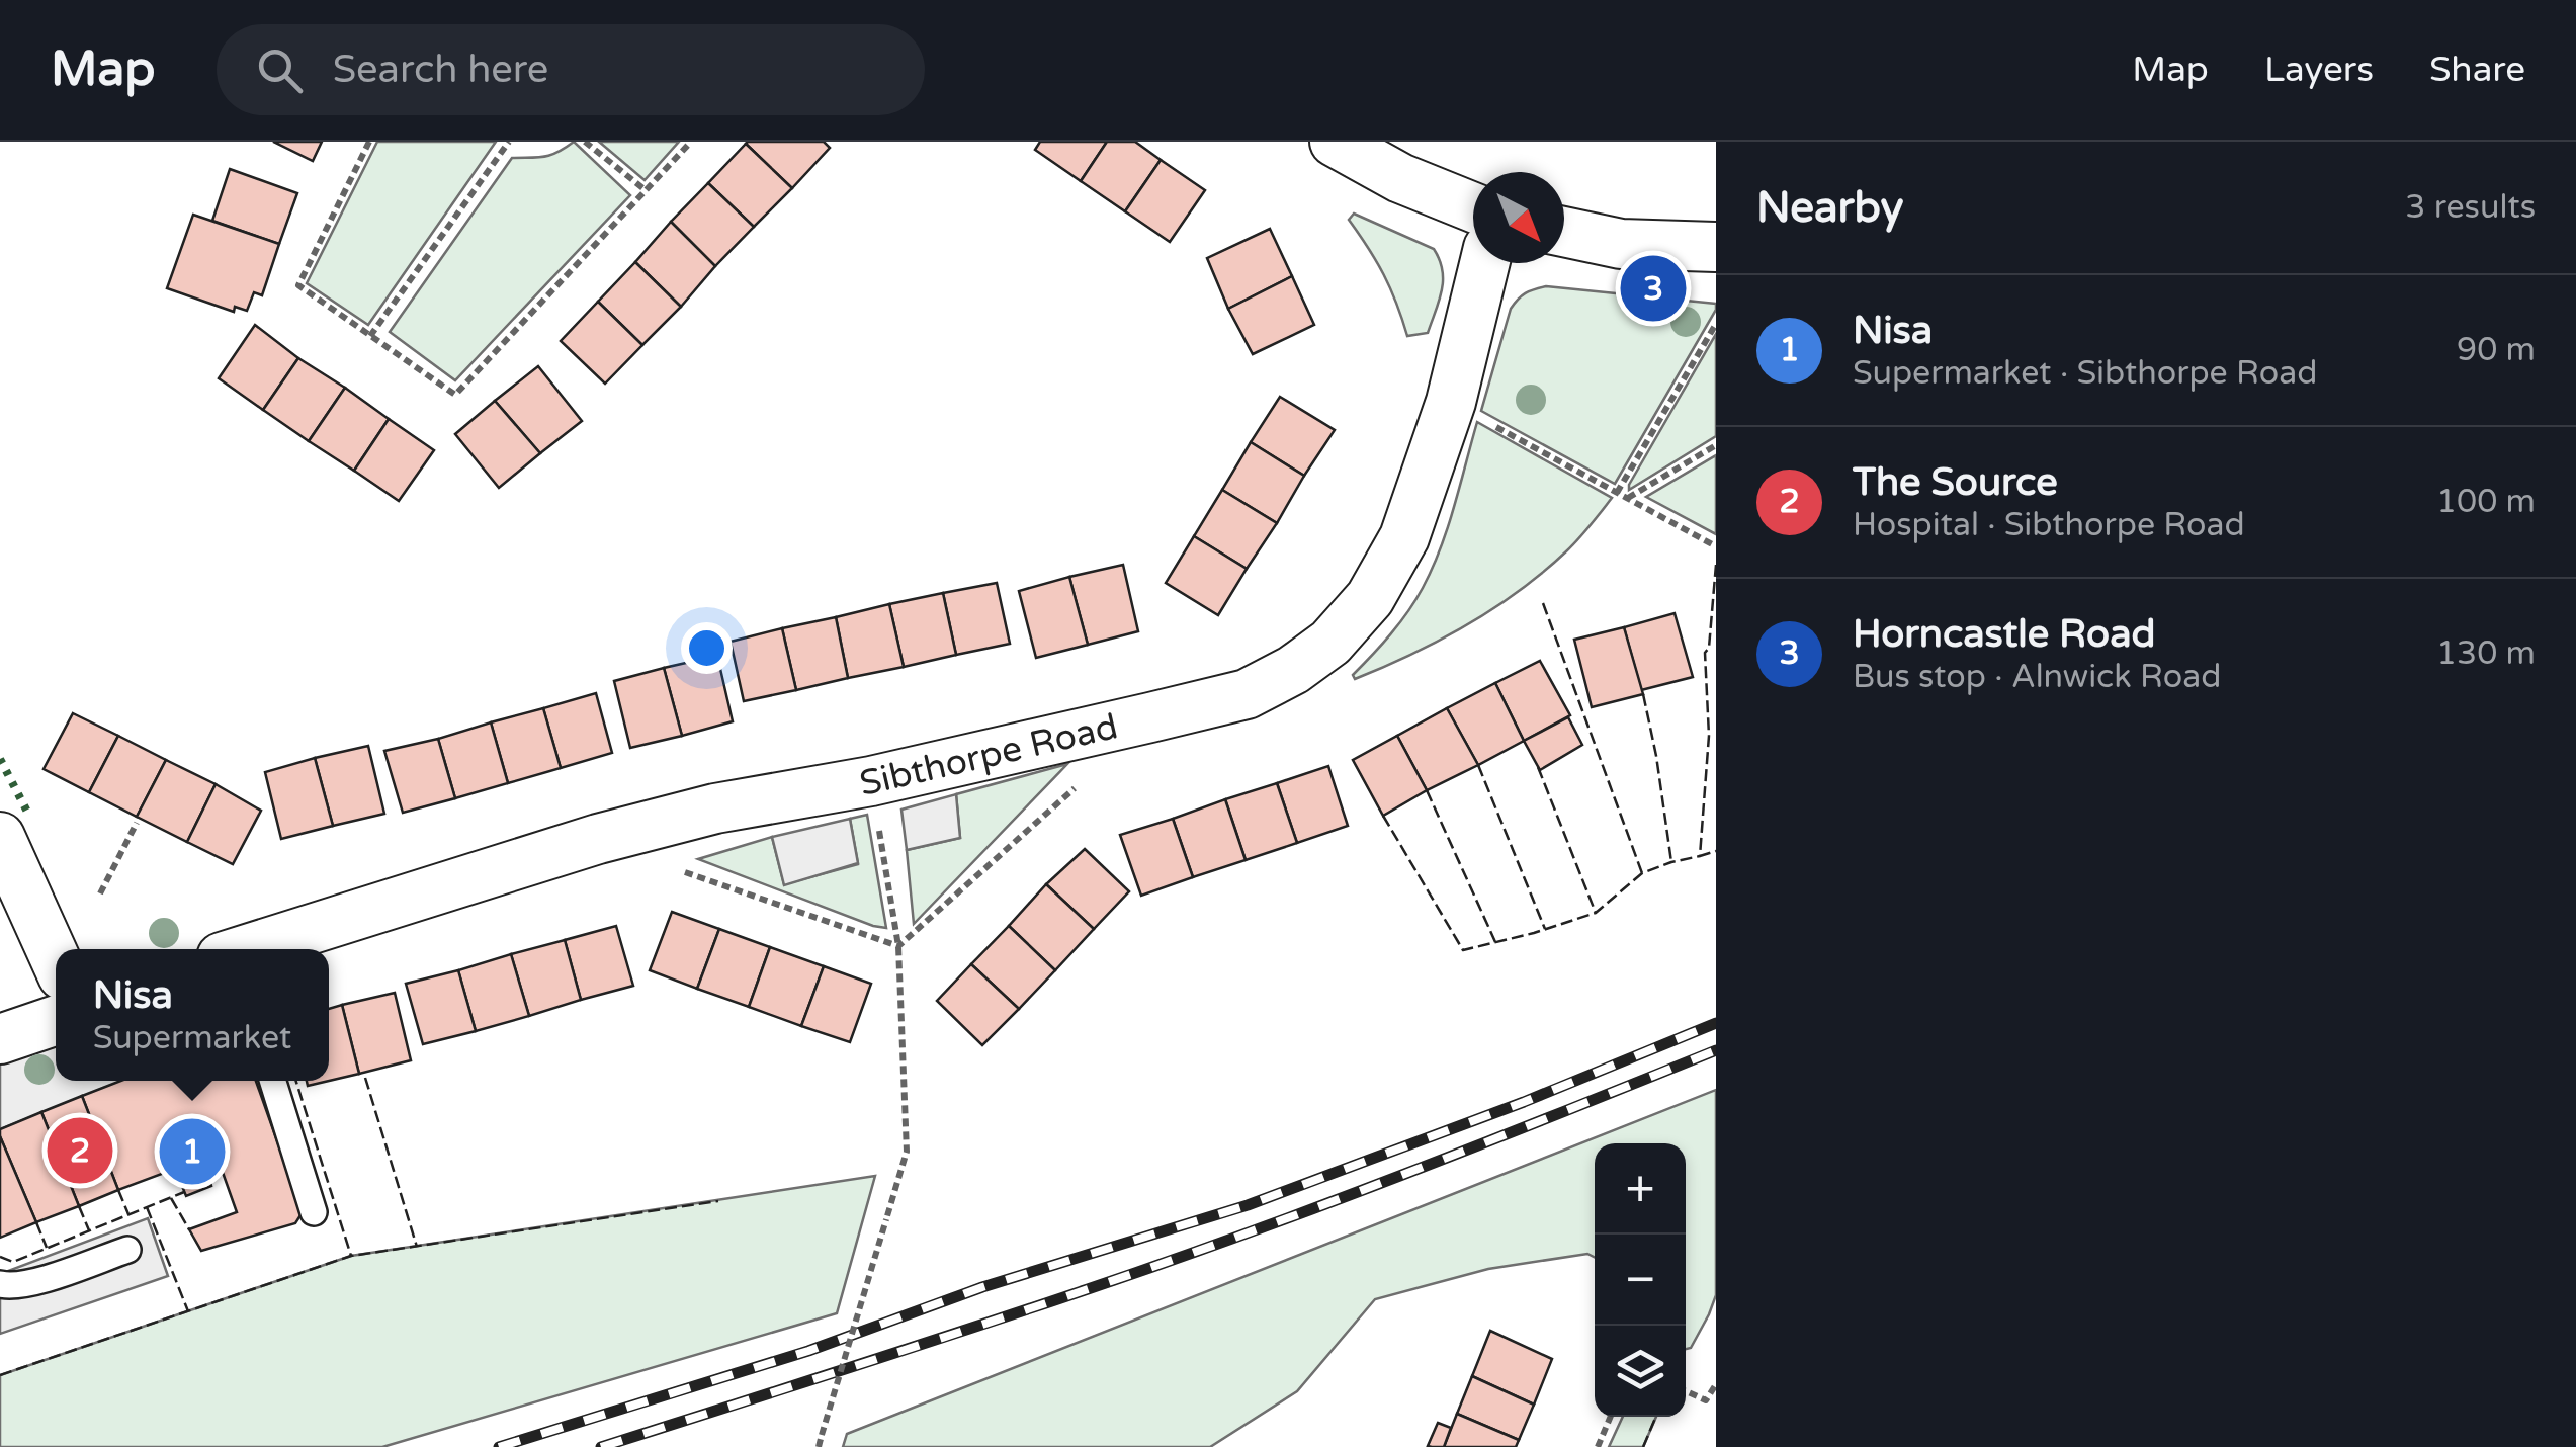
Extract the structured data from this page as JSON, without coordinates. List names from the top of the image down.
{
  "streets": {
    "street": ["Sibthorpe Road"]
  },
  "north": "bottom right",
  "page": {
    "header": "Map",
    "search": "Search here",
    "nav": ["Map", "Layers", "Share"],
    "heading": ["Nearby", "3 results"],
    "pins": ["3", "2", "1"],
    "list": [
      {
        "mark": "1",
        "name": "Nisa",
        "note": "Supermarket · Sibthorpe Road",
        "value": "90 m"
      },
      {
        "mark": "2",
        "name": "The Source",
        "note": "Hospital · Sibthorpe Road",
        "value": "100 m"
      },
      {
        "mark": "3",
        "name": "Horncastle Road",
        "note": "Bus stop · Alnwick Road",
        "value": "130 m"
      }
    ],
    "popup": ["Nisa", "Supermarket"],
    "map_buttons": ["+", "−"]
  }
}
